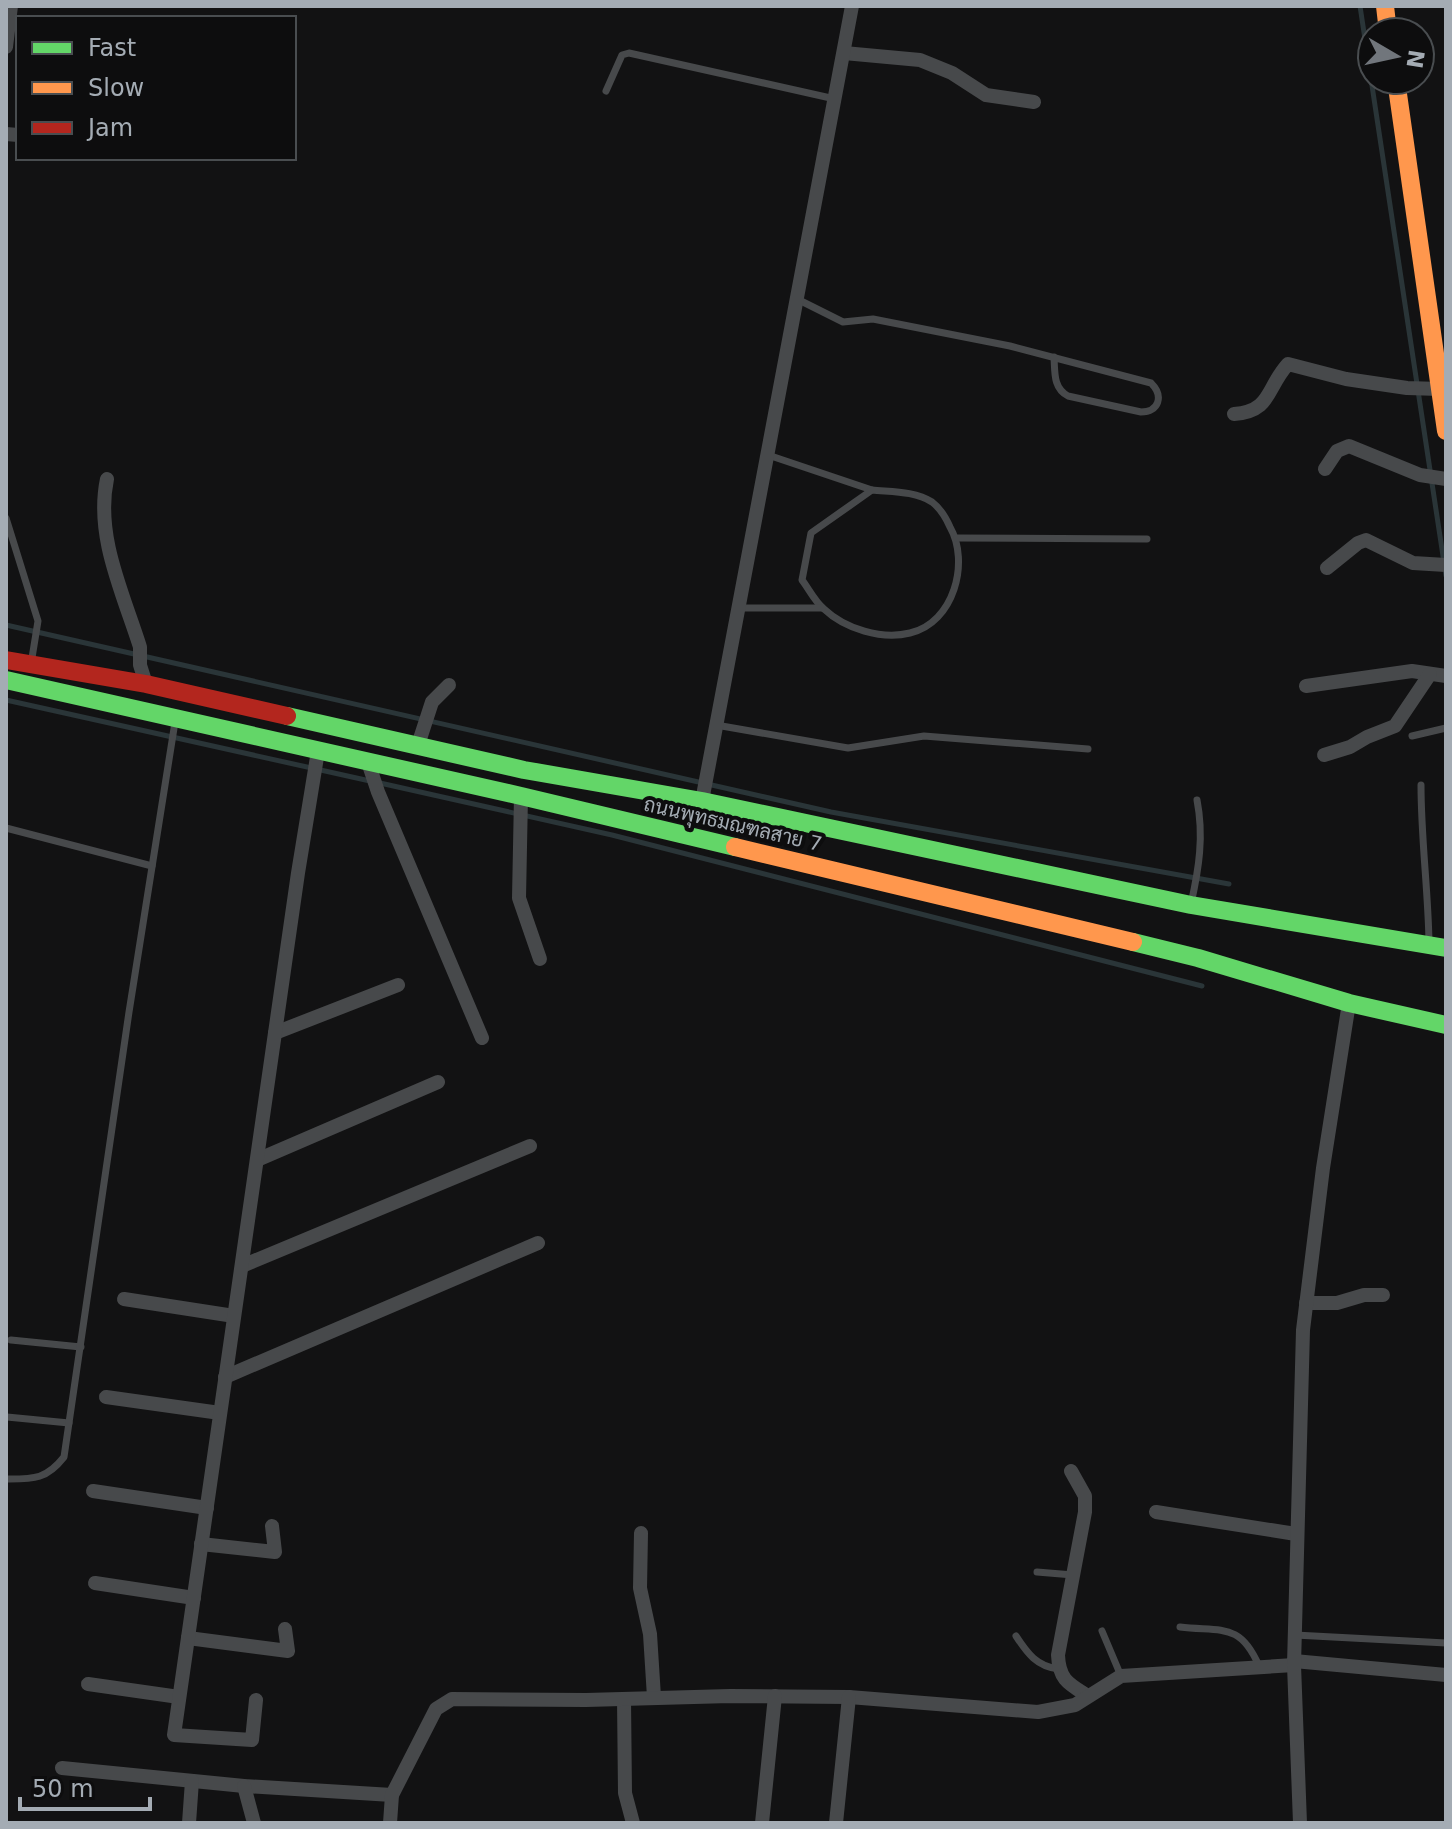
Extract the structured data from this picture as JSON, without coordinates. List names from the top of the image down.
{
  "streets": {
    "main road": ["ถนนพุทธมณฑลสาย 7"]
  },
  "legend": ["Fast", "Slow", "Jam"],
  "scale_bar": "50 m",
  "north": "right"
}
